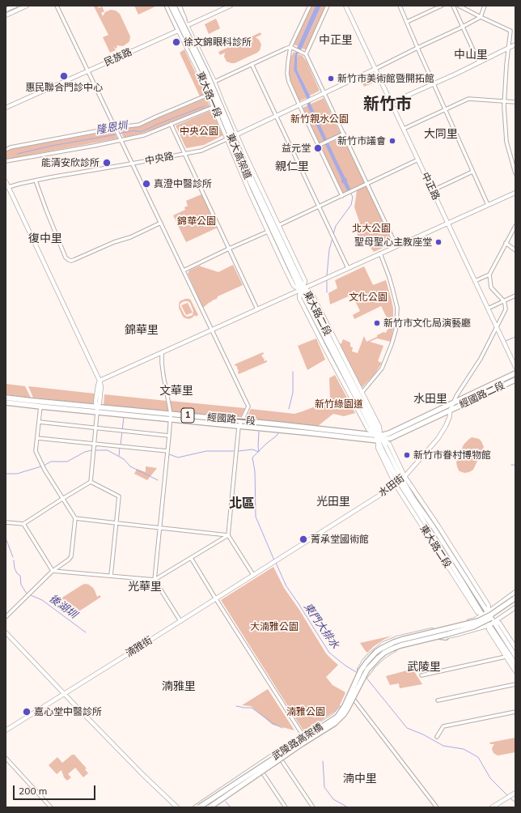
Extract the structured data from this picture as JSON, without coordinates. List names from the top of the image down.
{
  "streets": {
    "main road": [
      "東大高架道",
      "東大路二段",
      "經國路二段",
      "1",
      "經國路一段",
      "武陵路高架橋"
    ],
    "street": [
      "民族路",
      "東大路一段",
      "中央路",
      "中正路",
      "水田街",
      "湳雅街"
    ]
  },
  "crossings": [
    ["民族路", "東大路一段"],
    ["東大路一段", "東大高架道"],
    ["東大路一段", "中央路"],
    ["東大路一段", "東大路二段"],
    ["東大高架道", "東大路二段"],
    ["中正路", "水田街"],
    ["東大路二段", "經國路二段"],
    ["東大路二段", "經國路一段"],
    ["東大路二段", "水田街"],
    ["經國路二段", "經國路一段"],
    ["經國路二段", "水田街"],
    ["水田街", "湳雅街"]
  ],
  "districts": [
    "中正里",
    "中山里",
    "新竹市",
    "大同里",
    "親仁里",
    "復中里",
    "錦華里",
    "文華里",
    "水田里",
    "光田里",
    "北區",
    "光華里",
    "武陵里",
    "湳雅里",
    "湳中里"
  ],
  "water": ["隆恩圳", "後湖圳", "東門大排水"],
  "parks": [
    "新竹親水公園",
    "中央公園",
    "錦華公園",
    "北大公園",
    "文化公園",
    "新竹綠園道",
    "大湳雅公園",
    "湳雅公園"
  ],
  "places": [
    "徐文錦眼科診所",
    "惠民聯合門診中心",
    "新竹市美術館暨開拓館",
    "新竹市議會",
    "益元堂",
    "能清安欣診所",
    "真澄中醫診所",
    "聖母聖心主教座堂",
    "新竹市文化局演藝廳",
    "新竹市眷村博物館",
    "菁承堂國術館",
    "嘉心堂中醫診所"
  ],
  "scale_bar": "200 m"
}
